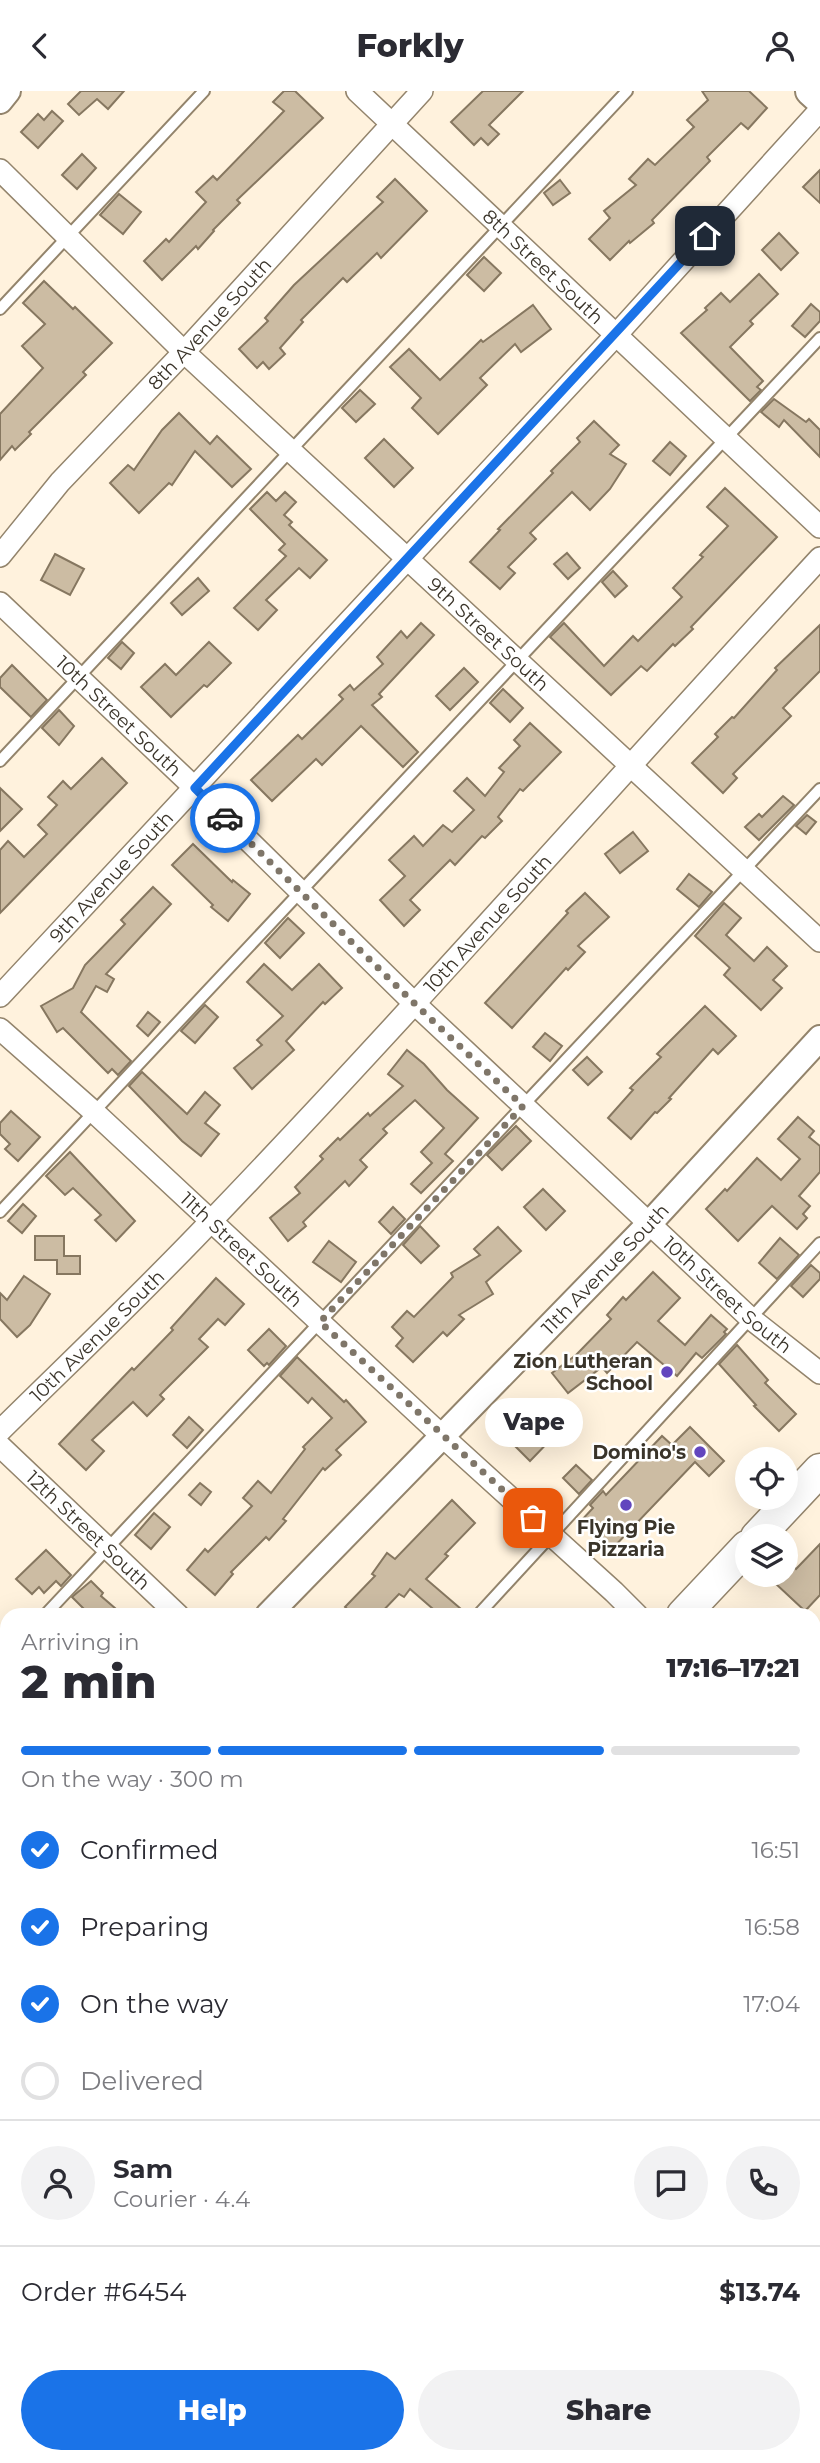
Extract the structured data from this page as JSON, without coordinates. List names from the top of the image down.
{
  "streets": {
    "street": [
      "8th Street South",
      "8th Avenue South",
      "9th Street South",
      "10th Street South",
      "9th Avenue South",
      "10th Avenue South",
      "11th Street South",
      "11th Avenue South",
      "12th Street South"
    ]
  },
  "crossings": [
    ["8th Street South", "8th Avenue South"],
    ["8th Street South", "9th Avenue South"],
    ["8th Avenue South", "9th Street South"],
    ["9th Street South", "9th Avenue South"],
    ["9th Street South", "10th Avenue South"],
    ["10th Street South", "9th Avenue South"],
    ["10th Street South", "10th Avenue South"],
    ["10th Street South", "11th Avenue South"],
    ["10th Avenue South", "11th Street South"],
    ["11th Street South", "11th Avenue South"]
  ],
  "places": [
    "Zion Lutheran School",
    "Domino's",
    "Flying Pie Pizzaria",
    "Vape"
  ],
  "page": {
    "header": "Forkly",
    "bubble": "Vape",
    "heading": ["2 min", "Arriving in", "17:16–17:21"],
    "panel": [
      "Sam",
      "Courier · 4.4",
      "Order #6454",
      "$13.74"
    ],
    "bar": "On the way · 300 m",
    "list": [
      ["Confirmed", "16:51"],
      ["Preparing", "16:58"],
      ["On the way", "17:04"],
      "Delivered"
    ],
    "buttons": ["Help", "Share"]
  }
}
